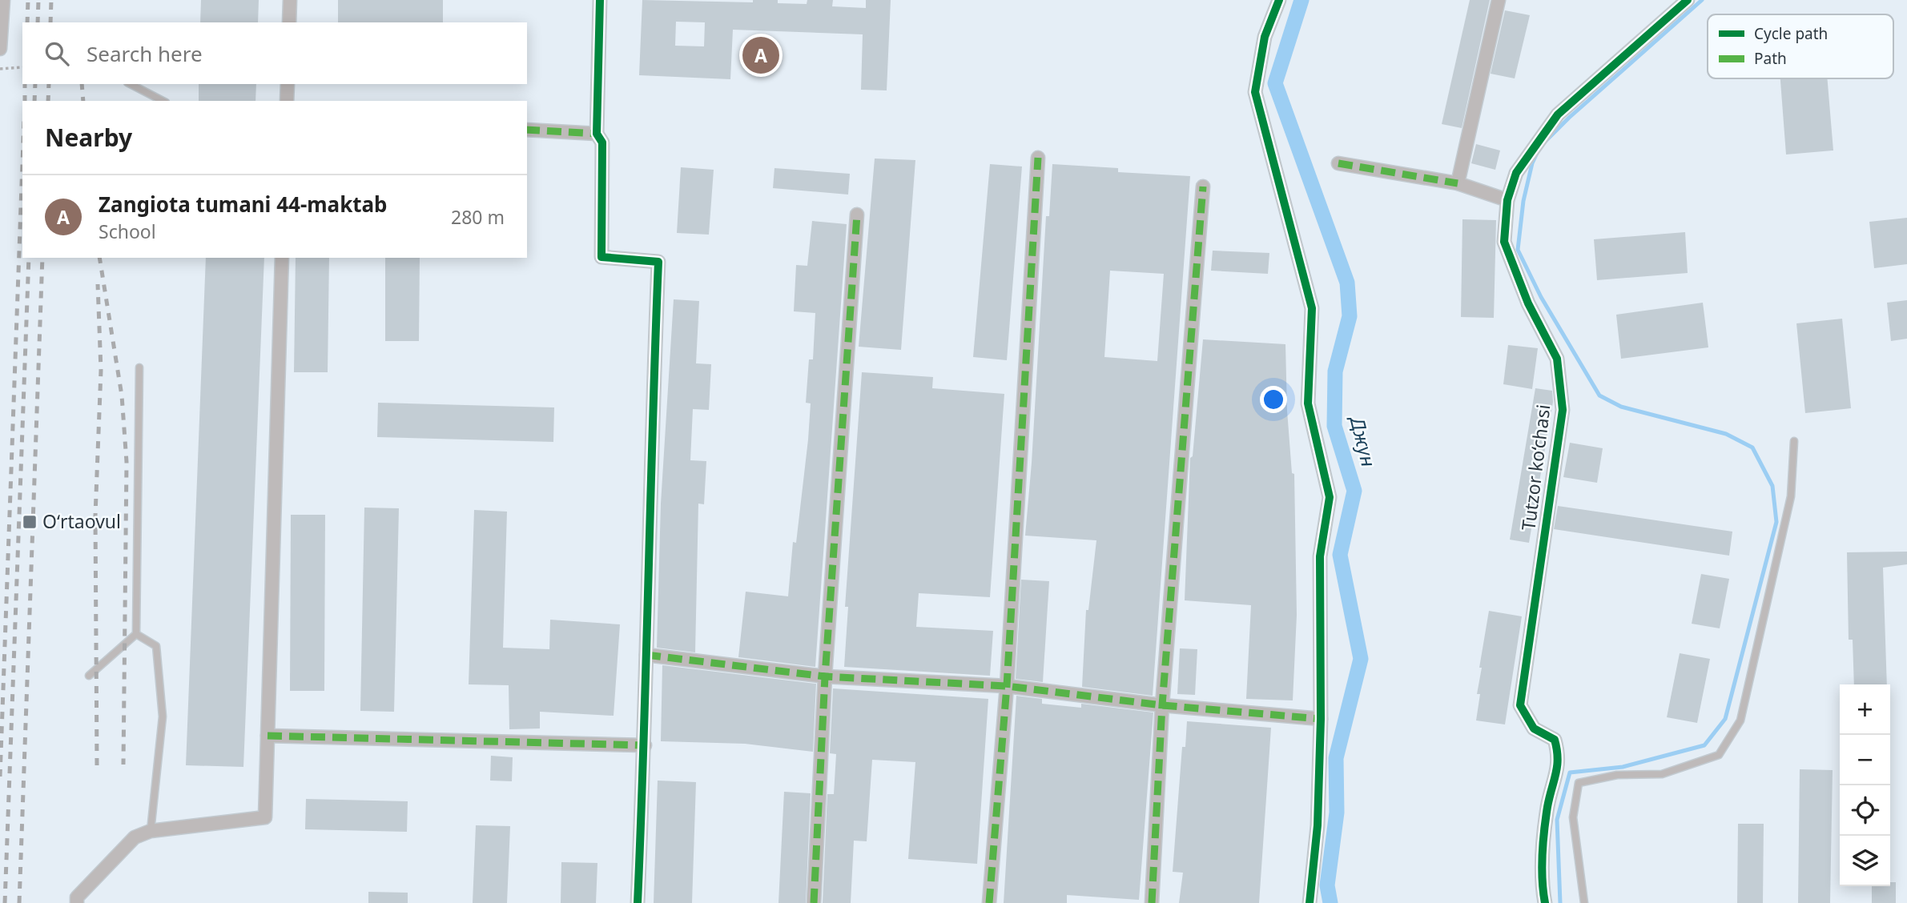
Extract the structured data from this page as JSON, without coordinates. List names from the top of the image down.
{
  "streets": {
    "street": ["Tutzor ko‘chasi"]
  },
  "water": ["Джун"],
  "places": {
    "transit": ["Oʻrtaovul"]
  },
  "legend": ["Cycle path", "Path"],
  "page": {
    "search": "Search here",
    "pins": "A",
    "heading": "Nearby",
    "list": [
      {
        "mark": "A",
        "name": "Zangiota tumani 44-maktab",
        "note": "School",
        "value": "280 m"
      }
    ],
    "map_buttons": ["+", "−"]
  }
}
